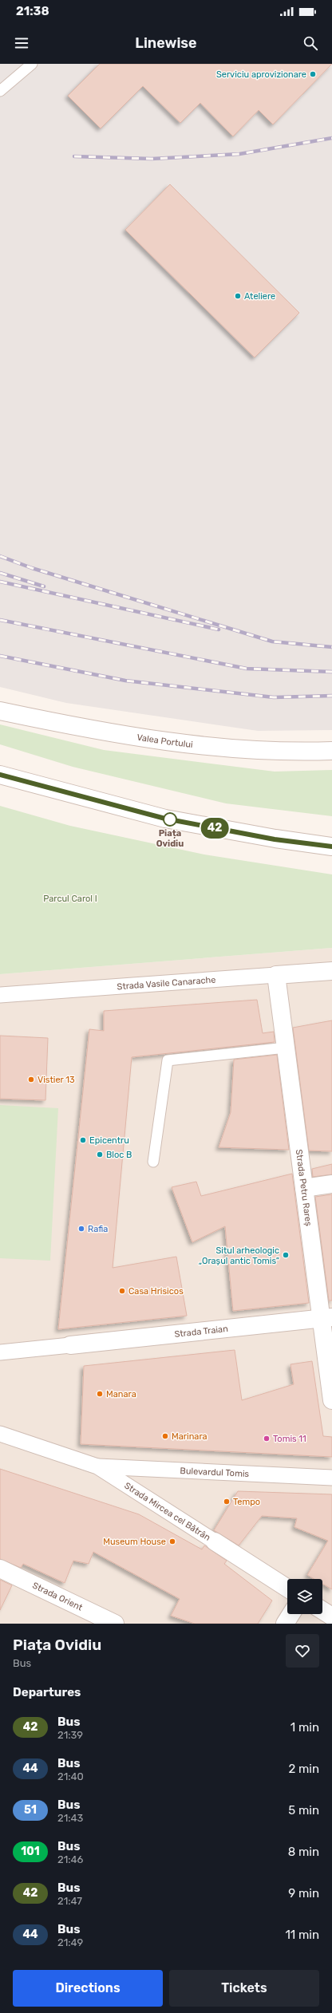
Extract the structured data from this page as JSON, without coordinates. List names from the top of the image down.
{
  "streets": {
    "street": [
      "Valea Portului",
      "Strada Vasile Canarache",
      "Strada Petru Rareș",
      "Strada Traian",
      "Bulevardul Tomis",
      "Strada Mircea cel Bătrân",
      "Strada Orient"
    ]
  },
  "crossings": [
    ["Strada Vasile Canarache", "Strada Petru Rareș"],
    ["Strada Petru Rareș", "Strada Traian"],
    ["Bulevardul Tomis", "Strada Mircea cel Bătrân"]
  ],
  "parks": ["Parcul Carol I"],
  "places": [
    "Serviciu aprovizionare",
    "Ateliere",
    "Piața Ovidiu",
    "Vistier 13",
    "Epicentru",
    "Bloc B",
    "Rafia",
    "Situl arheologic „Orașul antic Tomis”",
    "Casa Hrisicos",
    "Manara",
    "Marinara",
    "Tomis 11",
    "Tempo",
    "Museum House"
  ],
  "lines": ["bus line 42"],
  "page": {
    "status": "21:38",
    "header": "Linewise",
    "on_map": "42",
    "heading": [
      ["Piața Ovidiu", "Bus"],
      "Departures"
    ],
    "list": [
      {
        "mark": "42",
        "name": "Bus",
        "note": "21:39",
        "value": "1 min"
      },
      {
        "mark": "44",
        "name": "Bus",
        "note": "21:40",
        "value": "2 min"
      },
      {
        "mark": "51",
        "name": "Bus",
        "note": "21:43",
        "value": "5 min"
      },
      {
        "mark": "101",
        "name": "Bus",
        "note": "21:46",
        "value": "8 min"
      },
      {
        "mark": "42",
        "name": "Bus",
        "note": "21:47",
        "value": "9 min"
      },
      {
        "mark": "44",
        "name": "Bus",
        "note": "21:49",
        "value": "11 min"
      }
    ],
    "buttons": ["Directions", "Tickets"]
  }
}
